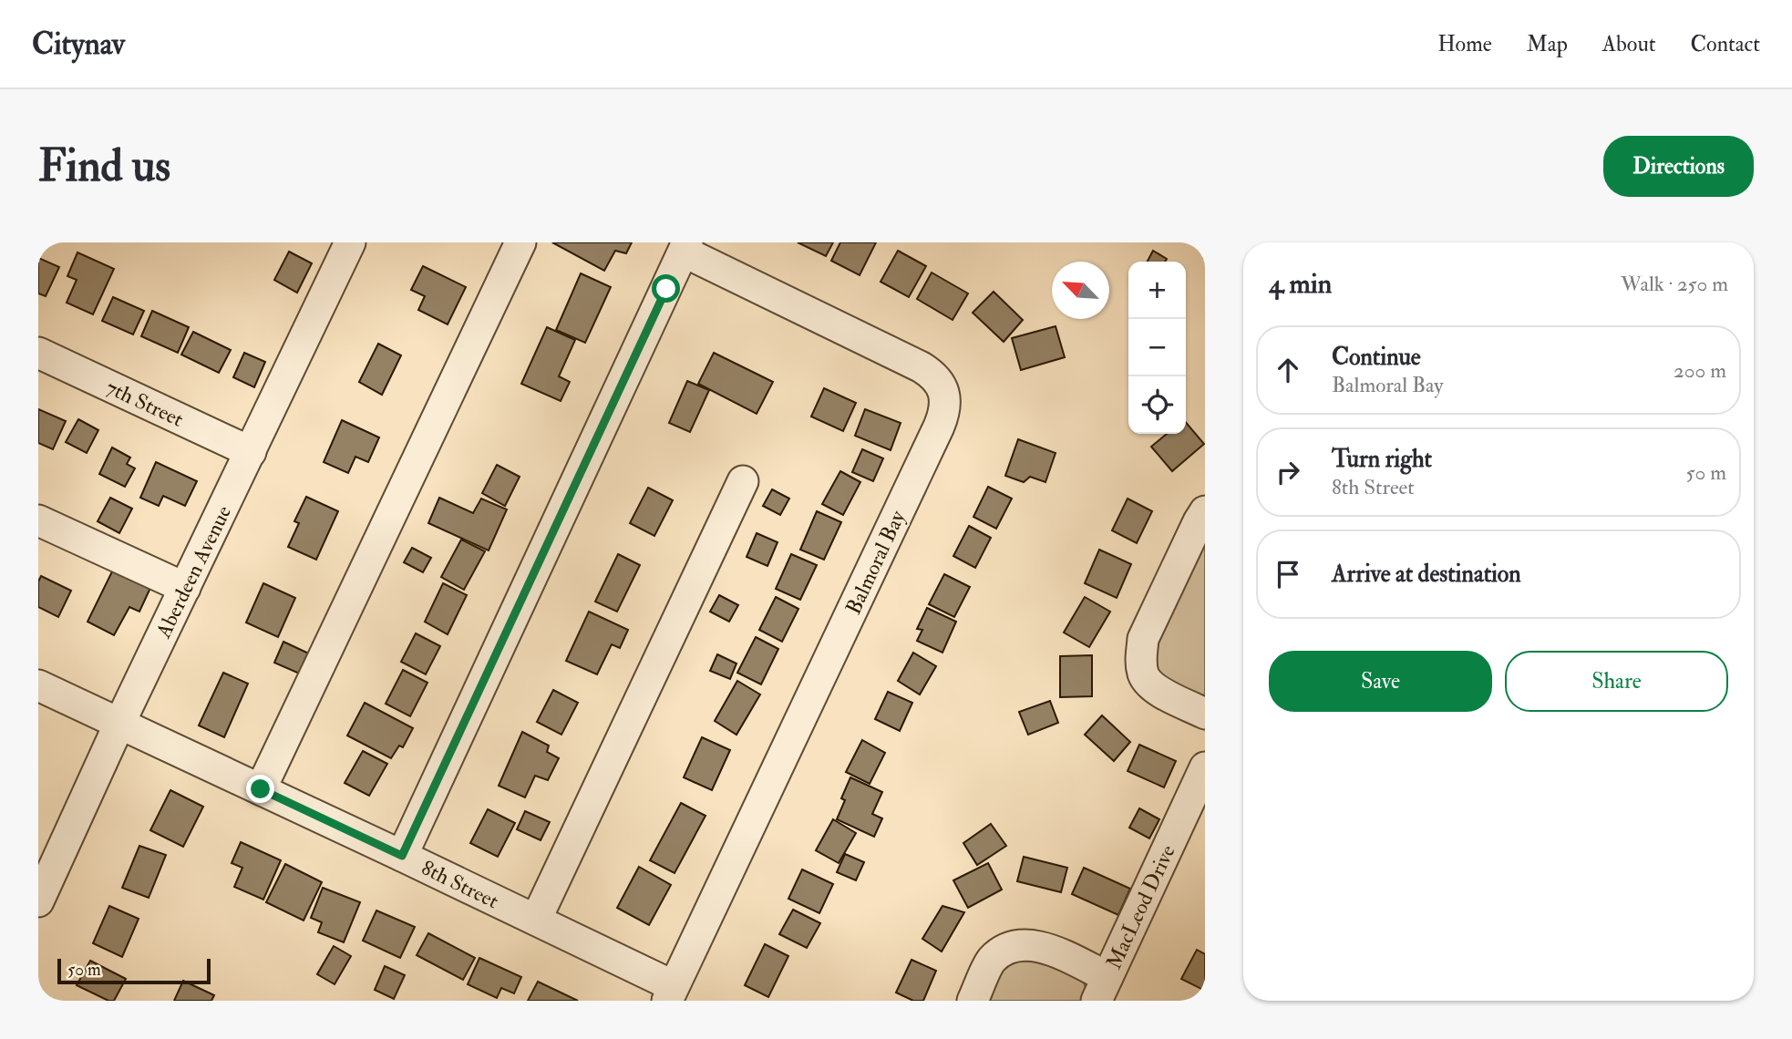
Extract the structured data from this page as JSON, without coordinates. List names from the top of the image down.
{
  "streets": {
    "street": [
      "7th Street",
      "Balmoral Bay",
      "Aberdeen Avenue",
      "8th Street",
      "MacLeod Drive"
    ]
  },
  "crossings": [
    ["7th Street", "Aberdeen Avenue"],
    ["Balmoral Bay", "8th Street"],
    ["Aberdeen Avenue", "8th Street"]
  ],
  "scale_bar": "50 m",
  "north": "top left",
  "page": {
    "header": "Citynav",
    "nav": [
      "Home",
      "Map",
      "About",
      "Contact"
    ],
    "buttons": [
      "Directions",
      ["Save", "Share"]
    ],
    "title": "Find us",
    "heading": ["4 min", "Walk · 250 m"],
    "map_buttons": ["+", "−"],
    "list": [
      ["Continue", "Balmoral Bay", "200 m"],
      ["Turn right", "8th Street", "50 m"],
      "Arrive at destination"
    ],
    "scale": "50 m"
  }
}
